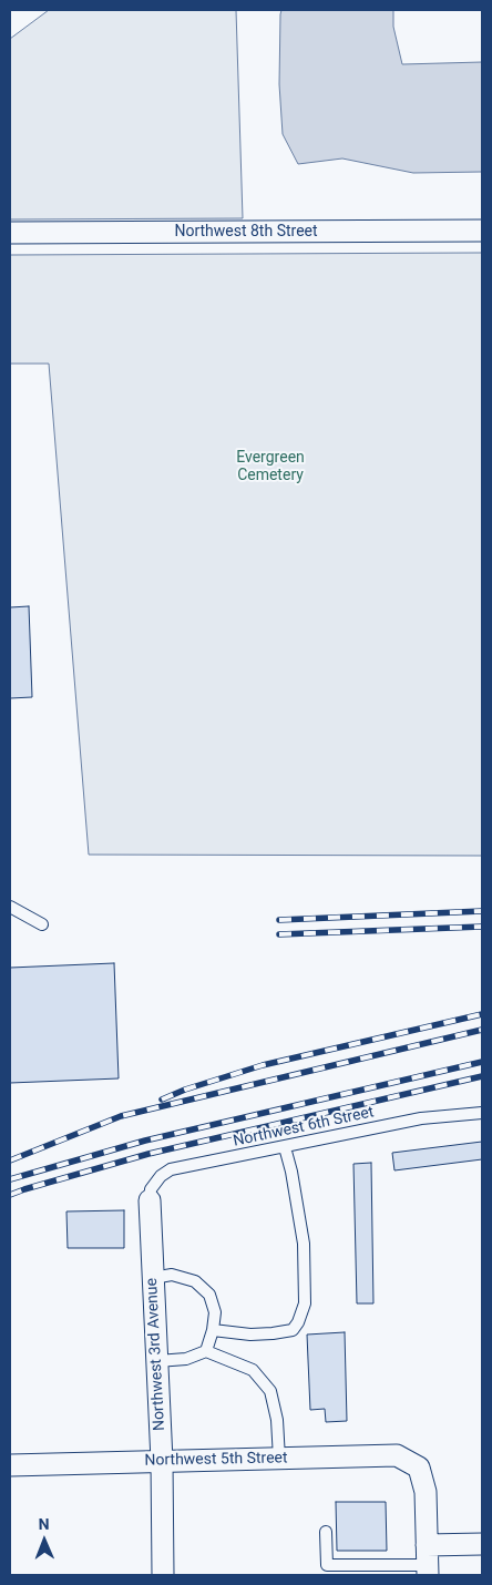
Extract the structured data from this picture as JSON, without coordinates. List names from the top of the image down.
{
  "streets": {
    "street": ["Northwest 8th Street", "Northwest 3rd Avenue", "Northwest 5th Street"],
    "lane": ["Northwest 6th Street"]
  },
  "crossings": [
    ["Northwest 6th Street", "Northwest 3rd Avenue"],
    ["Northwest 3rd Avenue", "Northwest 5th Street"]
  ],
  "parks": ["Evergreen Cemetery"],
  "north": "top"
}
